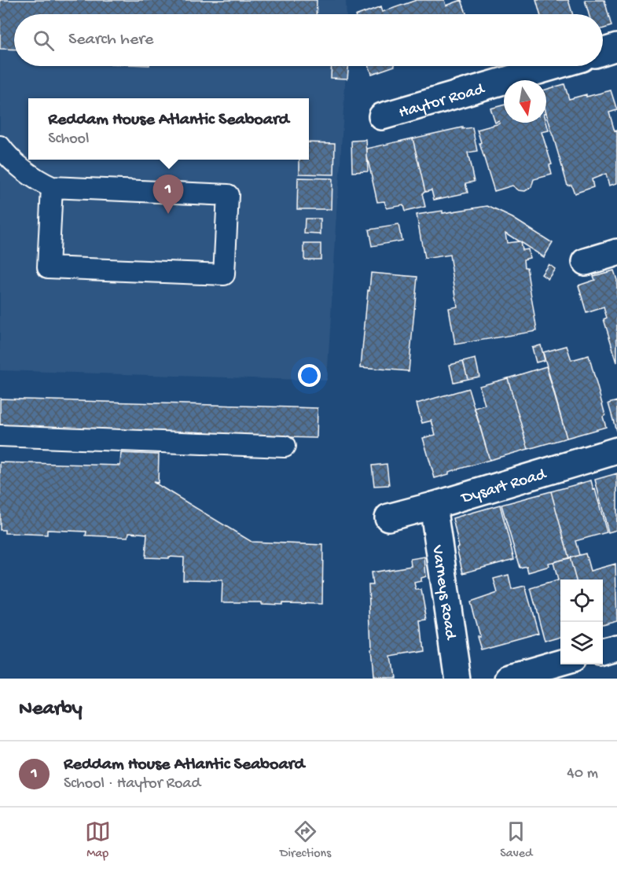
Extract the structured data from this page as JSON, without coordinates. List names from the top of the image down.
{
  "streets": {
    "street": ["Haytor Road", "Dysart Road", "Varneys Road"]
  },
  "crossings": [
    ["Dysart Road", "Varneys Road"]
  ],
  "north": "bottom",
  "page": {
    "search": "Search here",
    "popup": ["Reddam House Atlantic Seaboard", "School"],
    "pins": "1",
    "heading": "Nearby",
    "list": [
      {
        "mark": "1",
        "name": "Reddam House Atlantic Seaboard",
        "note": "School · Haytor Road",
        "value": "40 m"
      }
    ],
    "nav": ["Map", "Directions", "Saved"]
  }
}
